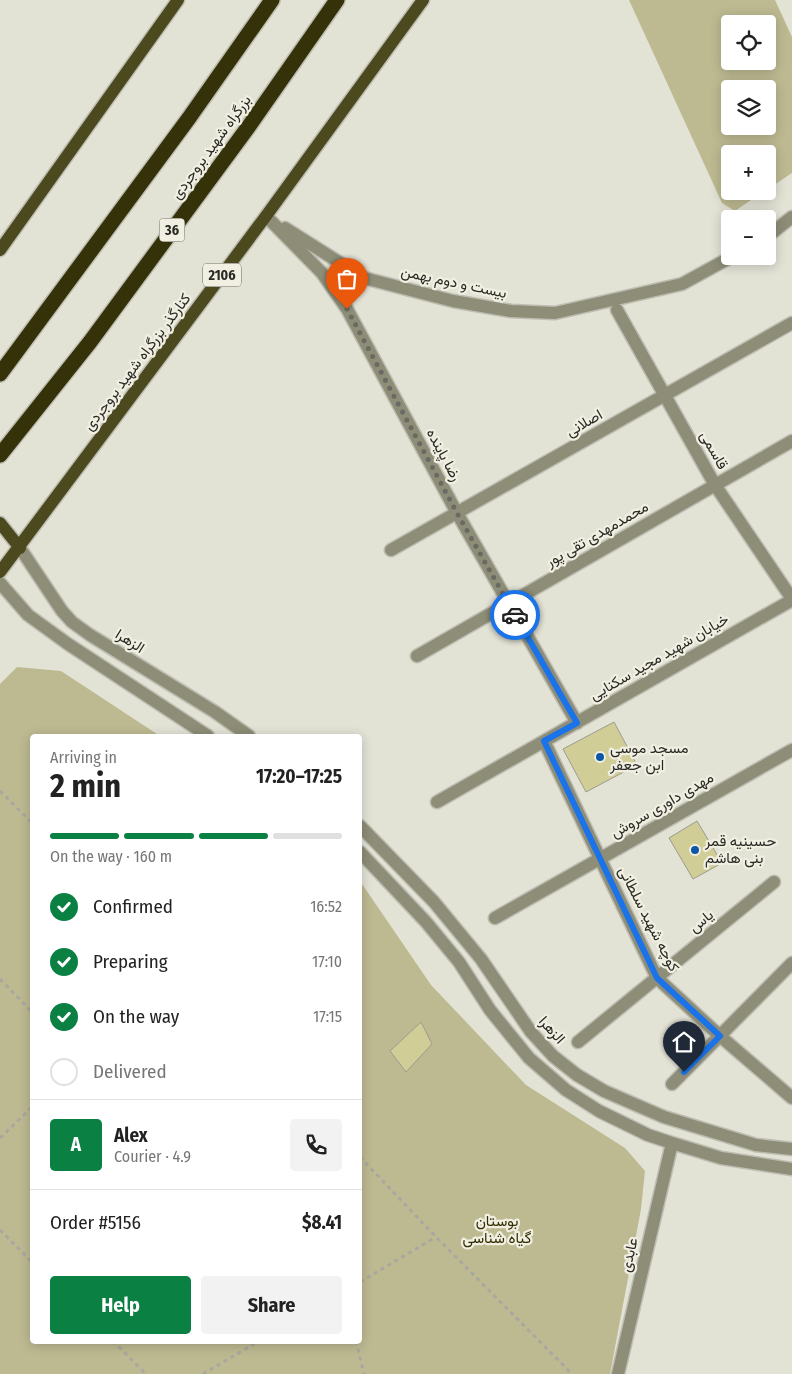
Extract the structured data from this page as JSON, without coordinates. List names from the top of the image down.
{
  "streets": {
    "highway": ["بزرگراه شهید بروجردی", "36"],
    "main road": ["2106", "کنارگذر بزرگراه شهید بروجردی"],
    "street": [
      "بیست و دوم بهمن",
      "اصلانی",
      "قاسمی",
      "رضا پاینده",
      "محمدمهدی تقی پور",
      "الزهرا",
      "خیابان شهید مجید سکنایی",
      "مهدی داوری سروش",
      "کوچه شهید سلطانی",
      "یاس",
      "عابدی"
    ]
  },
  "crossings": [
    ["بیست و دوم بهمن", "کنارگذر بزرگراه شهید بروجردی"],
    ["بیست و دوم بهمن", "رضا پاینده"],
    ["کنارگذر بزرگراه شهید بروجردی", "رضا پاینده"],
    ["کنارگذر بزرگراه شهید بروجردی", "الزهرا"],
    ["اصلانی", "قاسمی"],
    ["اصلانی", "رضا پاینده"],
    ["قاسمی", "محمدمهدی تقی پور"],
    ["قاسمی", "خیابان شهید مجید سکنایی"],
    ["رضا پاینده", "محمدمهدی تقی پور"],
    ["رضا پاینده", "خیابان شهید مجید سکنایی"],
    ["خیابان شهید مجید سکنایی", "کوچه شهید سلطانی"],
    ["مهدی داوری سروش", "کوچه شهید سلطانی"],
    ["کوچه شهید سلطانی", "یاس"]
  ],
  "parks": ["بوستان گیاه شناسی"],
  "places": ["مسجد موسی ابن جعفر", "حسینیه قمر بنی هاشم"],
  "page": {
    "map_buttons": ["+", "−"],
    "heading": ["2 min", "Arriving in", "17:20–17:25"],
    "panel": [
      "Alex",
      "Courier · 4.9",
      "Order #5156",
      "$8.41"
    ],
    "bar": "On the way · 160 m",
    "list": [
      ["Confirmed", "16:52"],
      ["Preparing", "17:10"],
      ["On the way", "17:15"],
      "Delivered"
    ],
    "round": "A",
    "buttons": ["Help", "Share"]
  }
}
